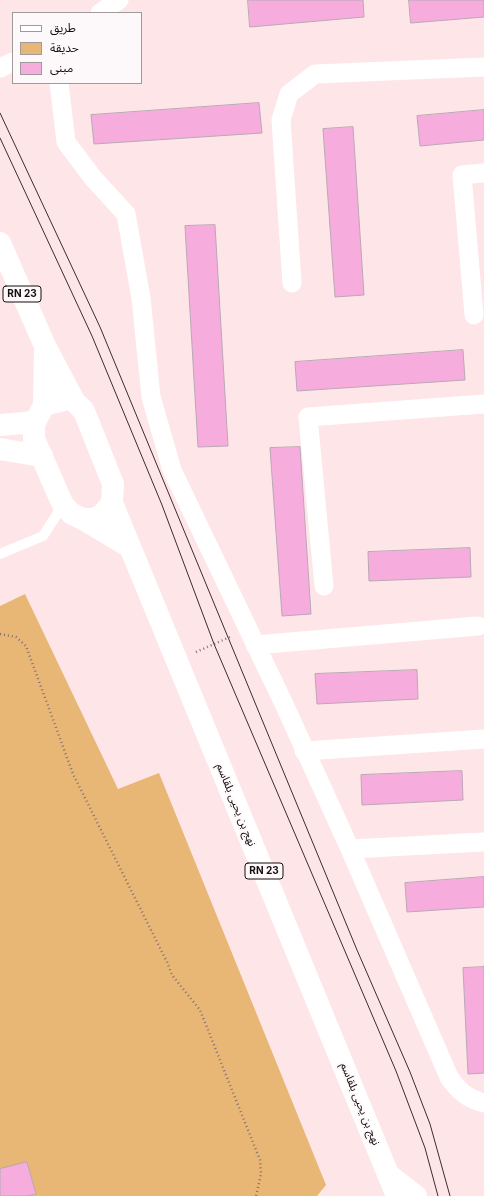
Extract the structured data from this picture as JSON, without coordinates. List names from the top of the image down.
{
  "streets": {
    "main road": ["RN 23", "نهج بن يحيى بلقاسم"]
  },
  "legend": ["طريق", "حديقة", "مبنى"]
}
